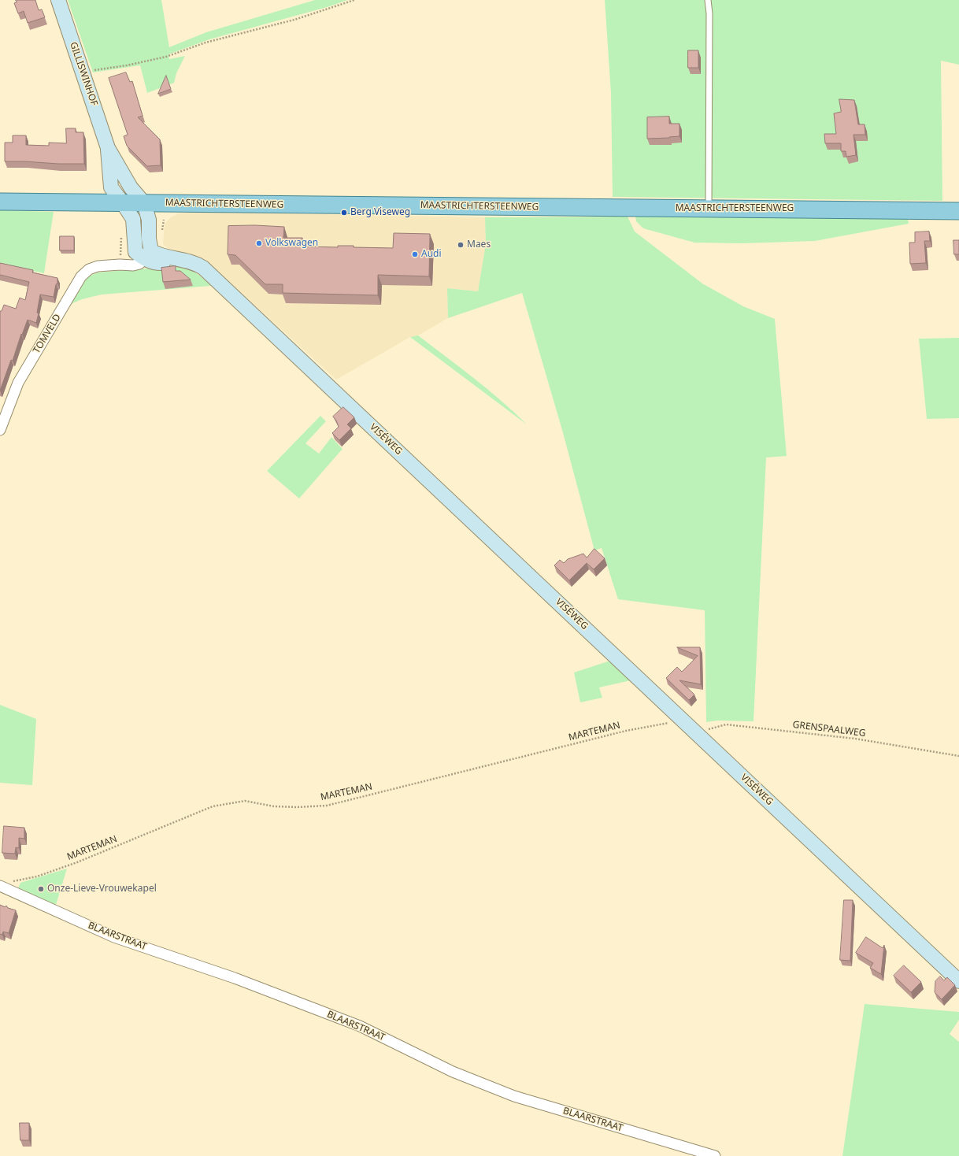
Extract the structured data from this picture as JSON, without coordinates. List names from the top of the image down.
{
  "streets": {
    "main road": ["GILLISWINHOF", "MAASTRICHTERSTEENWEG", "VISÉWEG"],
    "street": ["TOMVELD", "BLAARSTRAAT"],
    "path": ["GRENSPAALWEG", "MARTEMAN"]
  },
  "crossings": [
    ["GILLISWINHOF", "MAASTRICHTERSTEENWEG"],
    ["GILLISWINHOF", "VISÉWEG"],
    ["VISÉWEG", "GRENSPAALWEG"],
    ["VISÉWEG", "MARTEMAN"]
  ],
  "places": [
    "Berg Viseweg",
    "Volkswagen",
    "Maes",
    "Audi",
    "Onze-Lieve-Vrouwekapel"
  ]
}
